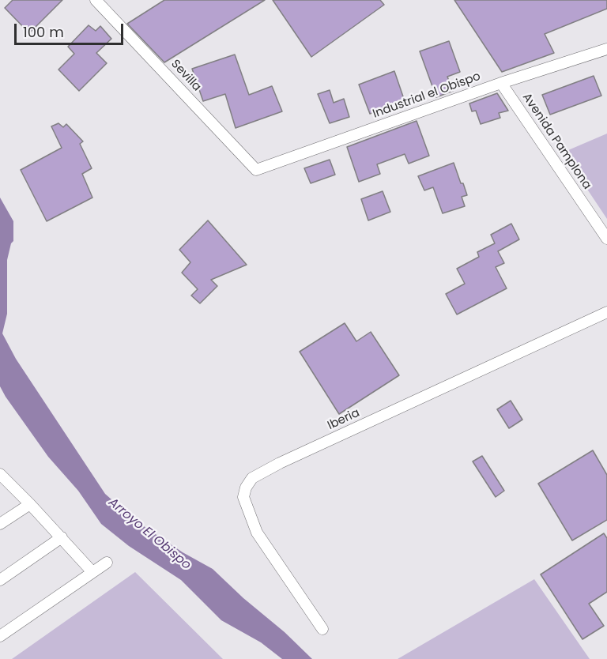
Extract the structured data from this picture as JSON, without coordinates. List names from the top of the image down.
{
  "streets": {
    "street": [
      "Sevilla",
      "Industrial el Obispo",
      "Avenida Pamplona",
      "Iberia"
    ]
  },
  "crossings": [
    ["Sevilla", "Industrial el Obispo"],
    ["Industrial el Obispo", "Avenida Pamplona"]
  ],
  "water": ["Arroyo El Obispo"],
  "scale_bar": "100 m"
}
